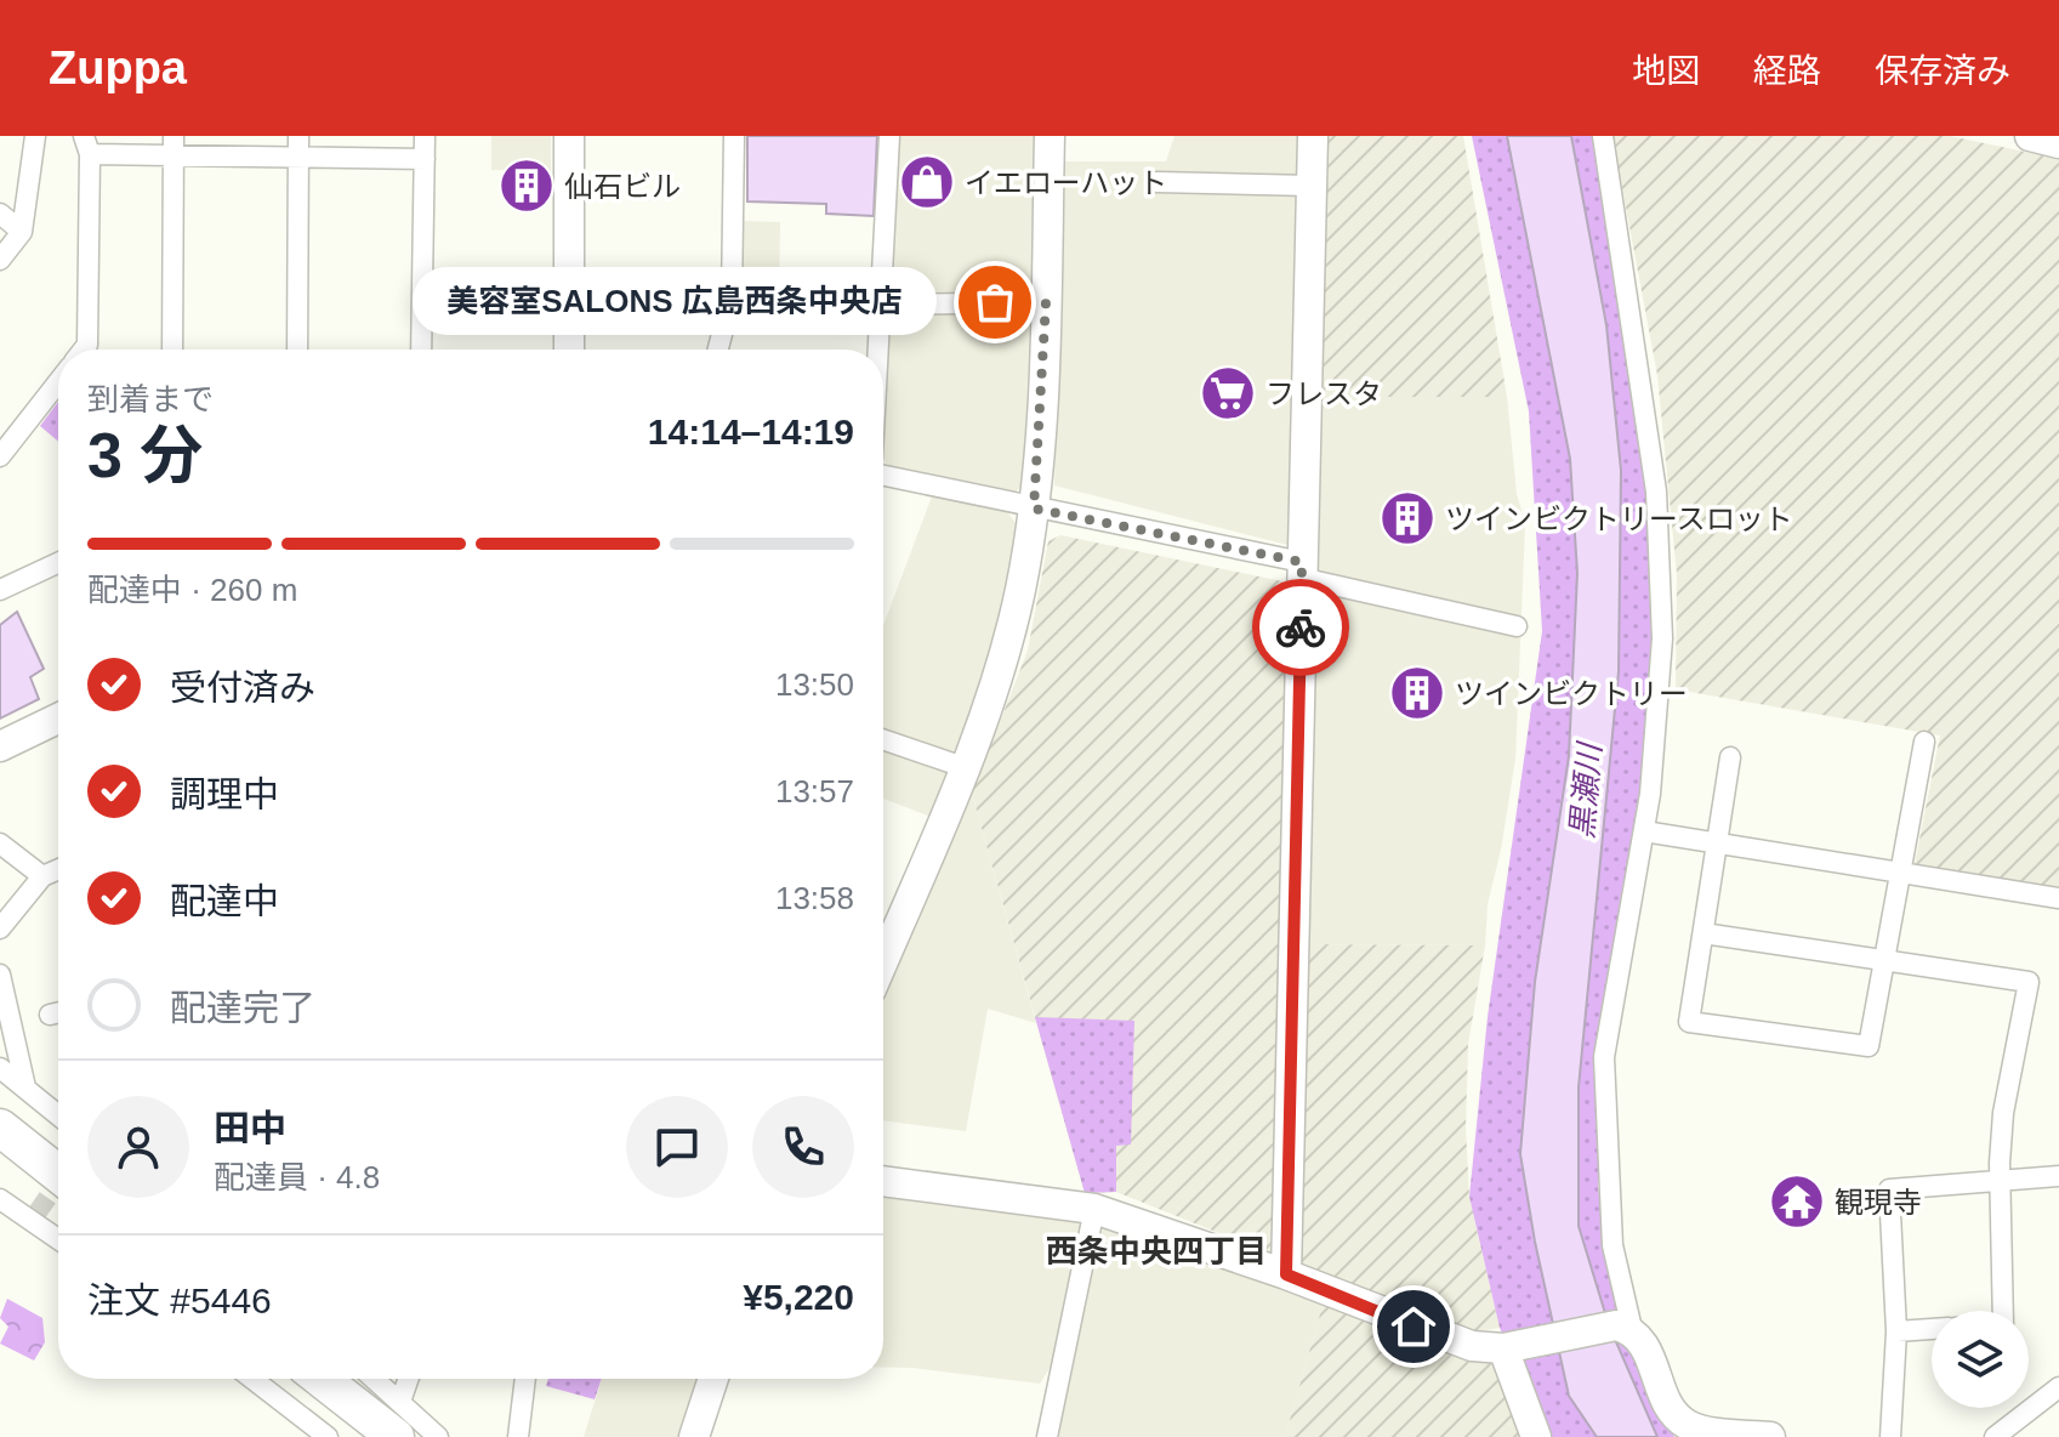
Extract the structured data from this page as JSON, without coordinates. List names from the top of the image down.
{
  "districts": ["西条中央四丁目"],
  "water": ["黒瀬川"],
  "places": {
    "shop": ["イエローハット"],
    "building": ["仙石ビル", "ツインビクトリースロット", "ツインビクトリー"],
    "other": ["美容室SALONS 広島西条中央店"],
    "supermarket": ["フレスタ"],
    "temple": ["観現寺"]
  },
  "page": {
    "header": "Zuppa",
    "nav": ["地図", "経路", "保存済み"],
    "bubble": "美容室SALONS 広島西条中央店",
    "heading": ["3 分", "到着まで", "14:14–14:19"],
    "panel": [
      "田中",
      "配達員 · 4.8",
      "注文 #5446",
      "¥5,220"
    ],
    "bar": "配達中 · 260 m",
    "list": [
      ["受付済み", "13:50"],
      ["調理中", "13:57"],
      ["配達中", "13:58"],
      "配達完了"
    ]
  }
}
